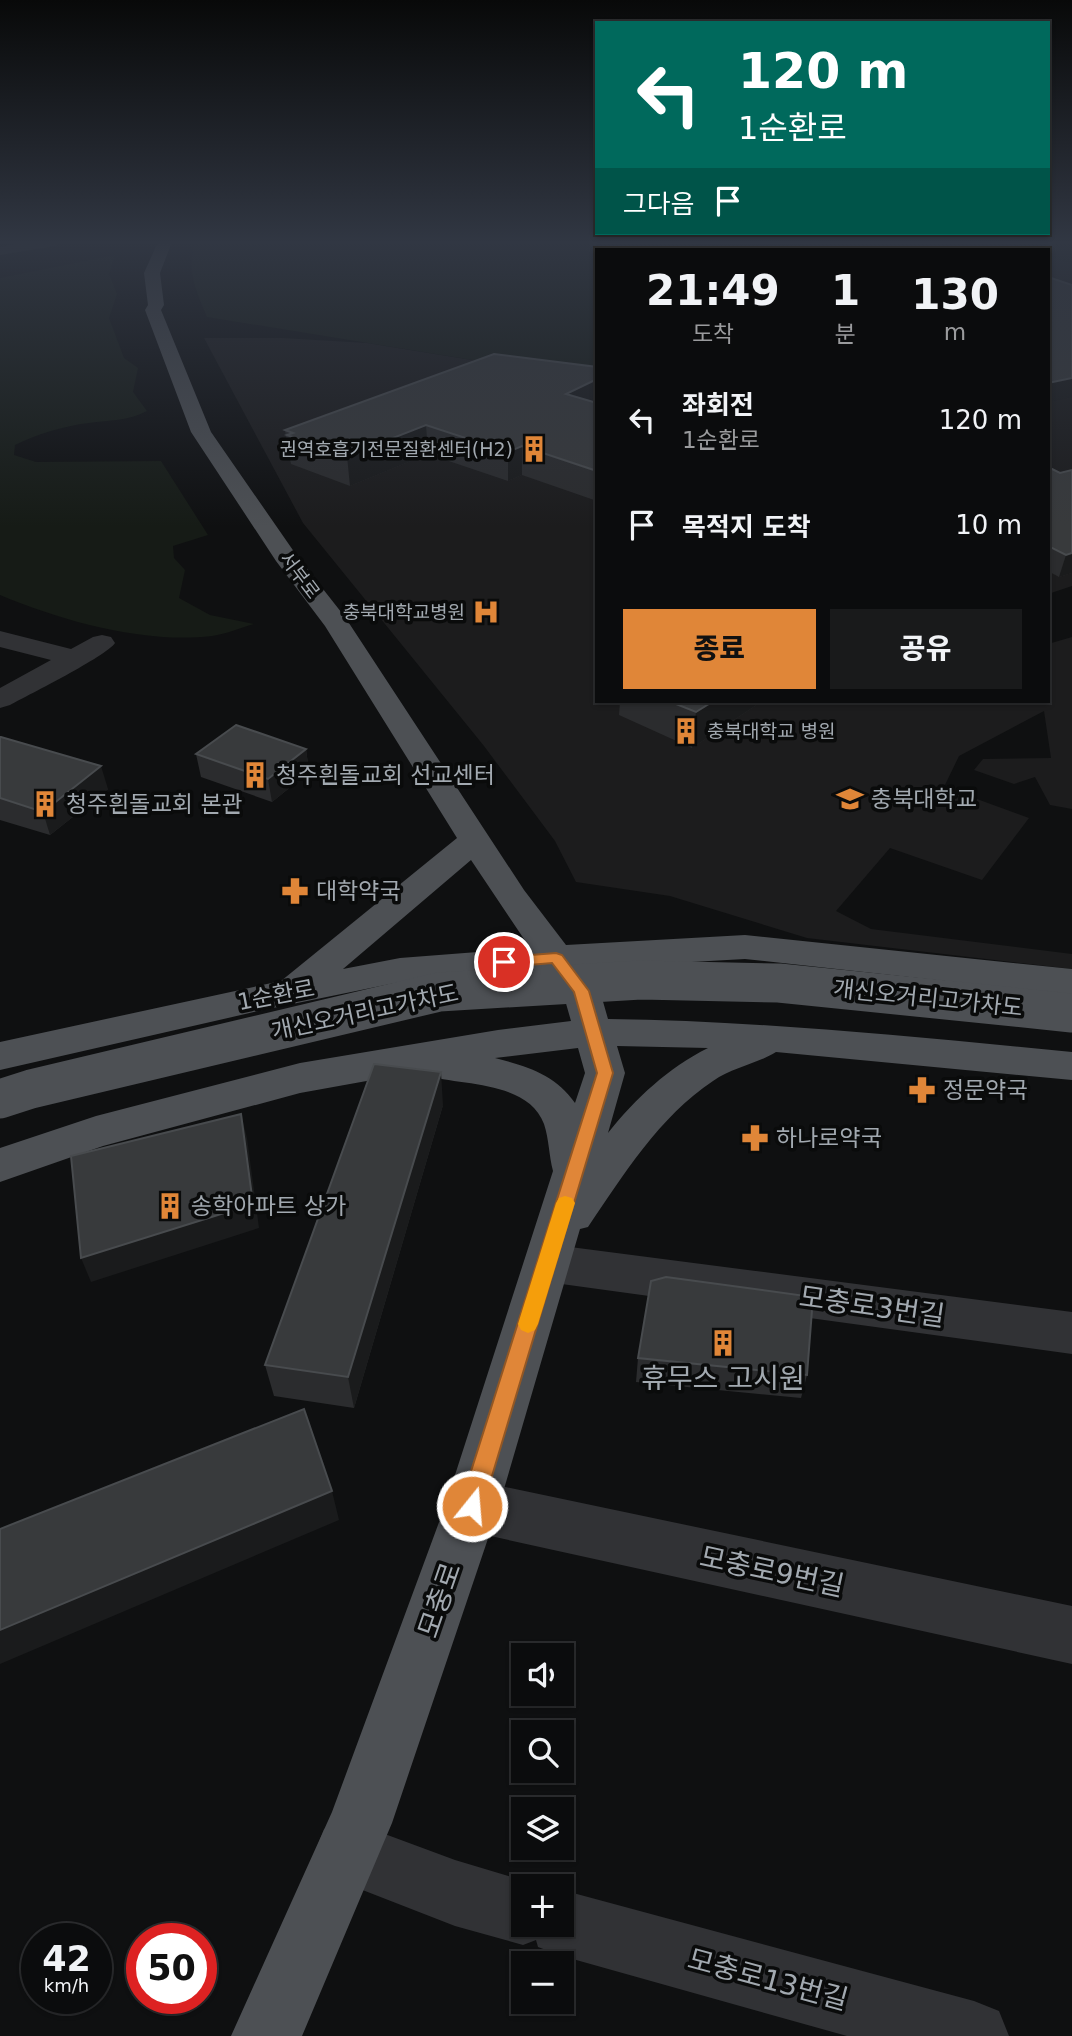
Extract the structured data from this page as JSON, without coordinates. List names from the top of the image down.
{
  "streets": {
    "main road": [
      "서부로",
      "1순환로",
      "개신오거리고가차도",
      "모충로"
    ],
    "street": ["모충로3번길", "모충로9번길", "모충로13번길"]
  },
  "crossings": [
    ["서부로", "1순환로"],
    ["서부로", "모충로"],
    ["1순환로", "모충로"],
    ["모충로3번길", "모충로"],
    ["모충로9번길", "모충로"]
  ],
  "places": {
    "building": [
      "권역호흡기전문질환센터(H2)",
      "충북대학교 병원",
      "청주흰돌교회 선교센터",
      "청주흰돌교회 본관",
      "송학아파트 상가",
      "휴무스 고시원"
    ],
    "hospital": ["충북대학교병원"],
    "school or university": ["충북대학교"],
    "pharmacy": ["대학약국", "정문약국", "하나로약국"]
  },
  "page": {
    "turn": ["120 m", "1순환로"],
    "then": "그다음",
    "eta": [
      "21:49",
      "도착",
      "1",
      "분",
      "130",
      "m"
    ],
    "list": [
      {
        "name": "좌회전",
        "note": "1순환로",
        "value": "120 m"
      },
      {
        "name": "목적지 도착",
        "value": "10 m"
      }
    ],
    "buttons": ["종료", "공유"],
    "map_buttons": ["+", "−"],
    "speed": "42 km/h",
    "limit": "50"
  }
}
